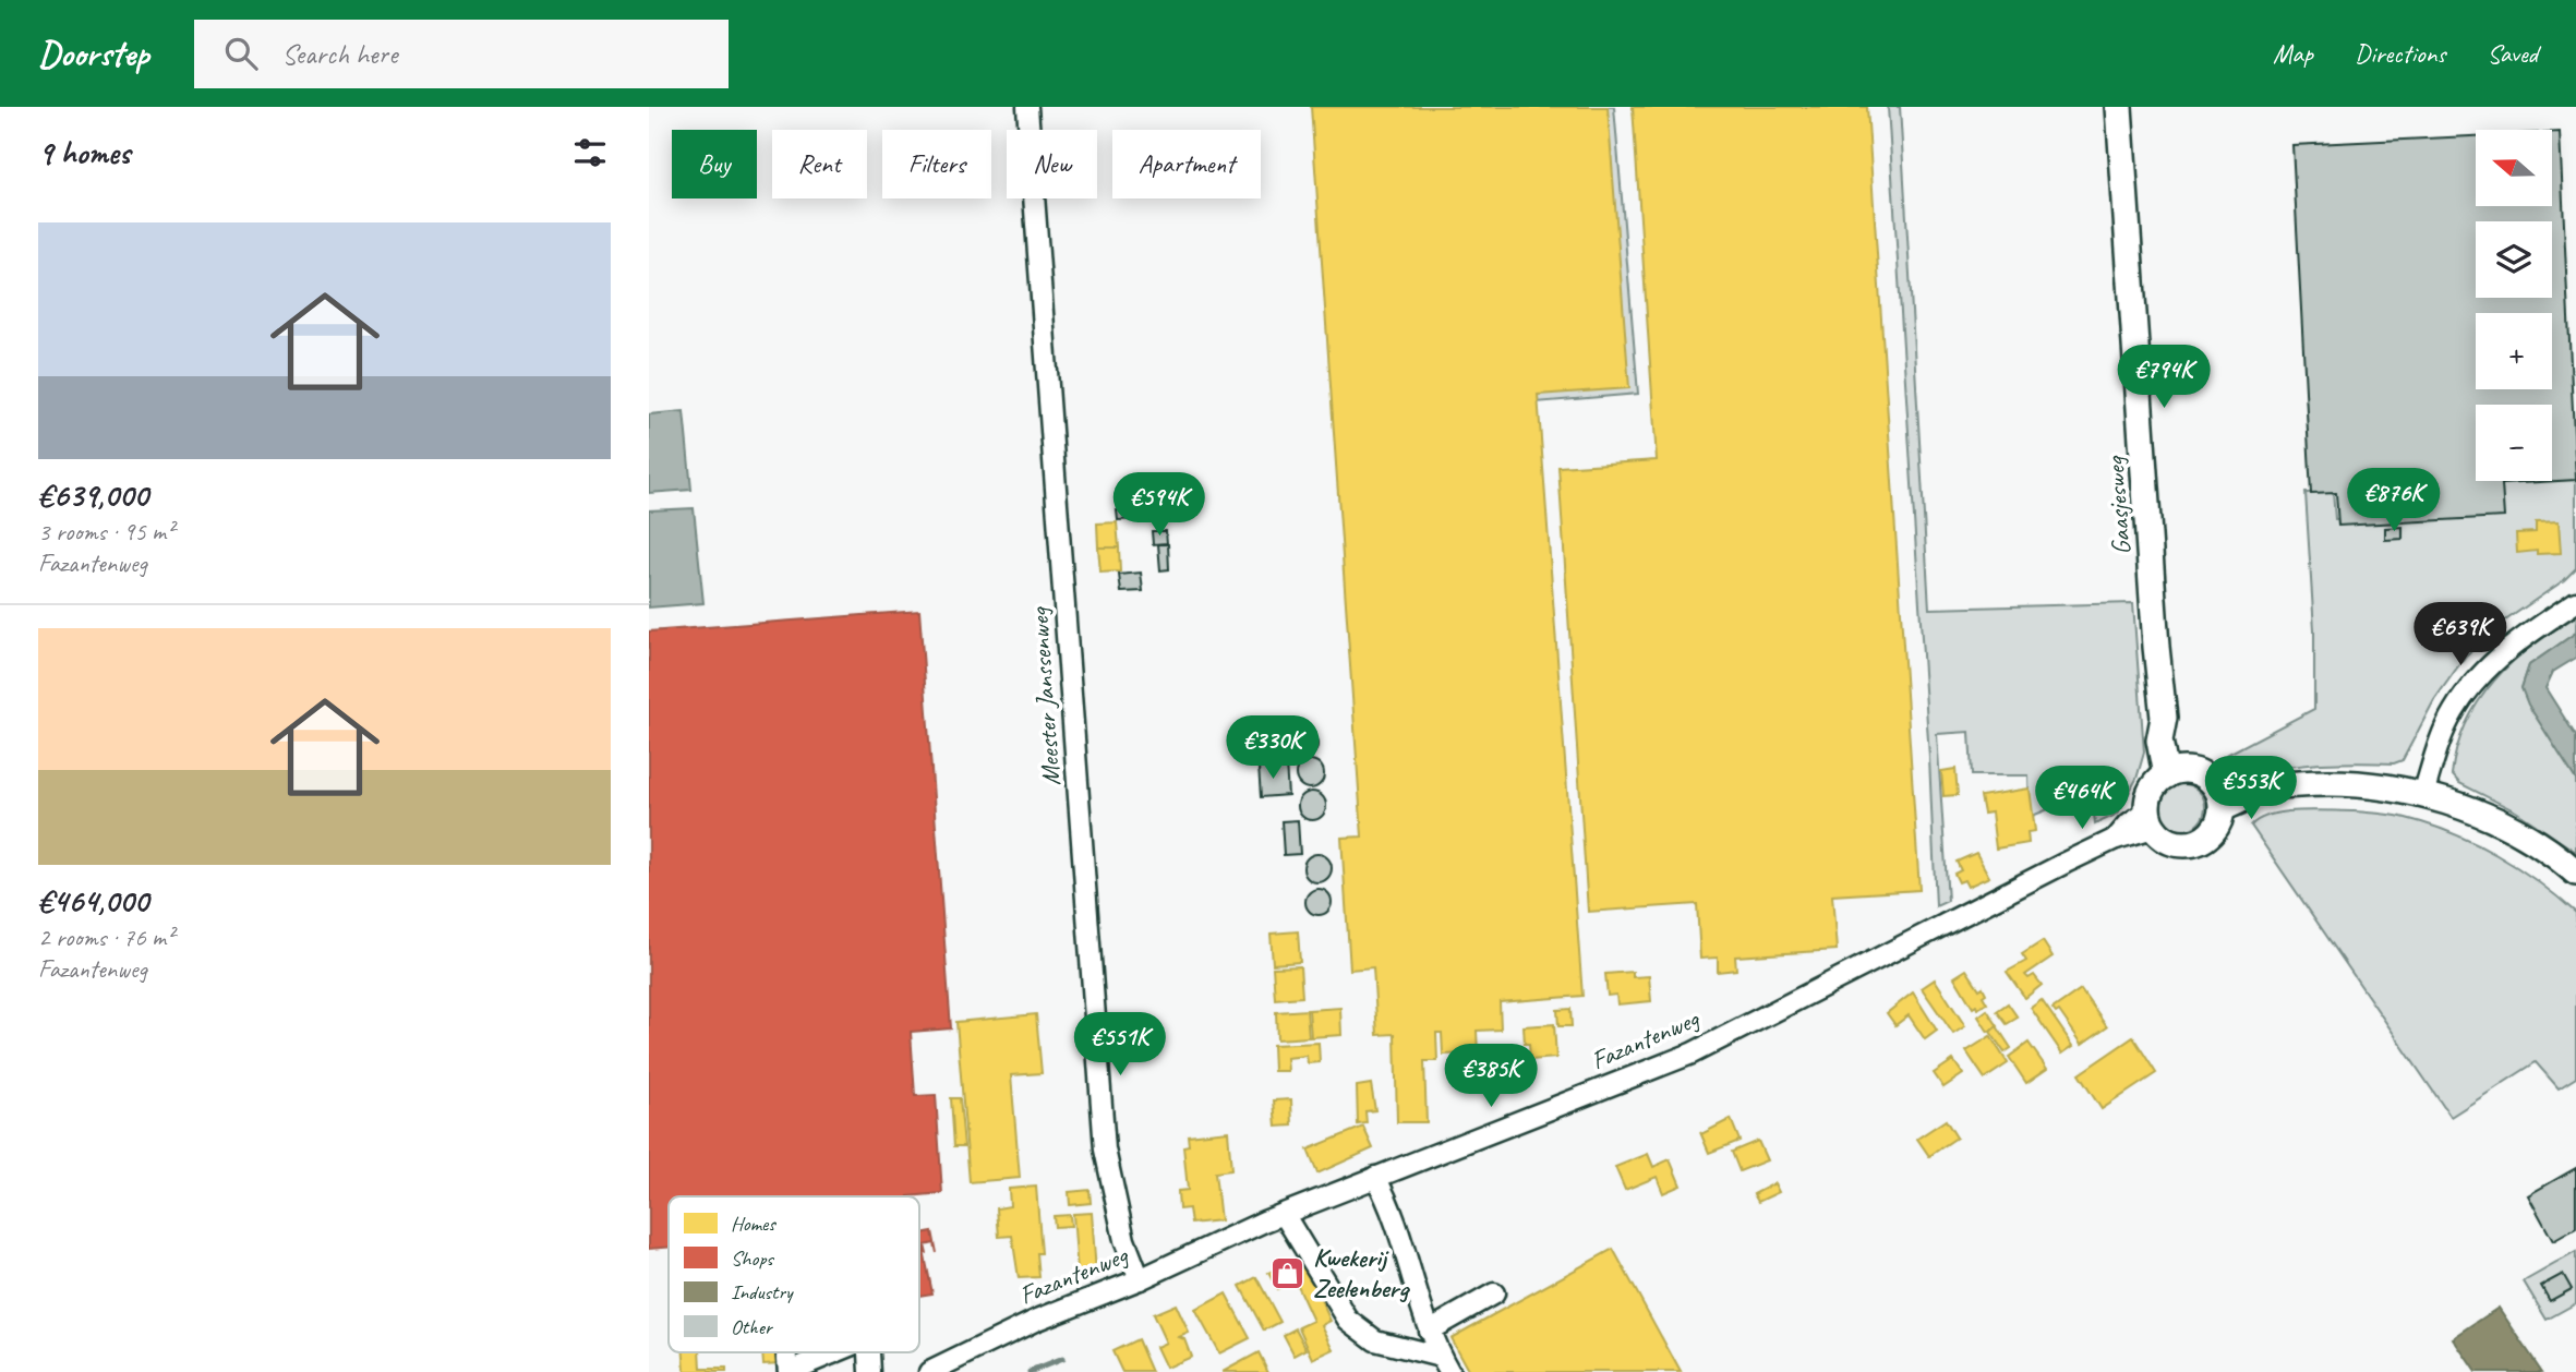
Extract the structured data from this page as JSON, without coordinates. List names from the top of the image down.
{
  "streets": {
    "main road": ["Gaasjesweg"],
    "street": ["Meester Janssenweg", "Fazantenweg"]
  },
  "crossings": [
    ["Gaasjesweg", "Fazantenweg"],
    ["Meester Janssenweg", "Fazantenweg"]
  ],
  "places": {
    "shop": ["Kwekerij Zeelenberg"]
  },
  "legend": [
    "Homes",
    "Shops",
    "Industry",
    "Other"
  ],
  "north": "left",
  "page": {
    "header": "Doorstep",
    "search": "Search here",
    "nav": ["Map", "Directions", "Saved"],
    "heading": "9 homes",
    "map_buttons": ["+", "−"],
    "chip": [
      "Buy",
      "Rent",
      "Filters",
      "New",
      "Apartment"
    ],
    "list": [
      {
        "name": "€639,000",
        "note": "3 rooms · 95 m² · Fazantenweg"
      },
      {
        "name": "€464,000",
        "note": "2 rooms · 76 m² · Fazantenweg"
      }
    ],
    "price": [
      "€794K",
      "€876K",
      "€594K",
      "€639K",
      "€330K",
      "€553K",
      "€464K",
      "€551K",
      "€385K"
    ]
  }
}
